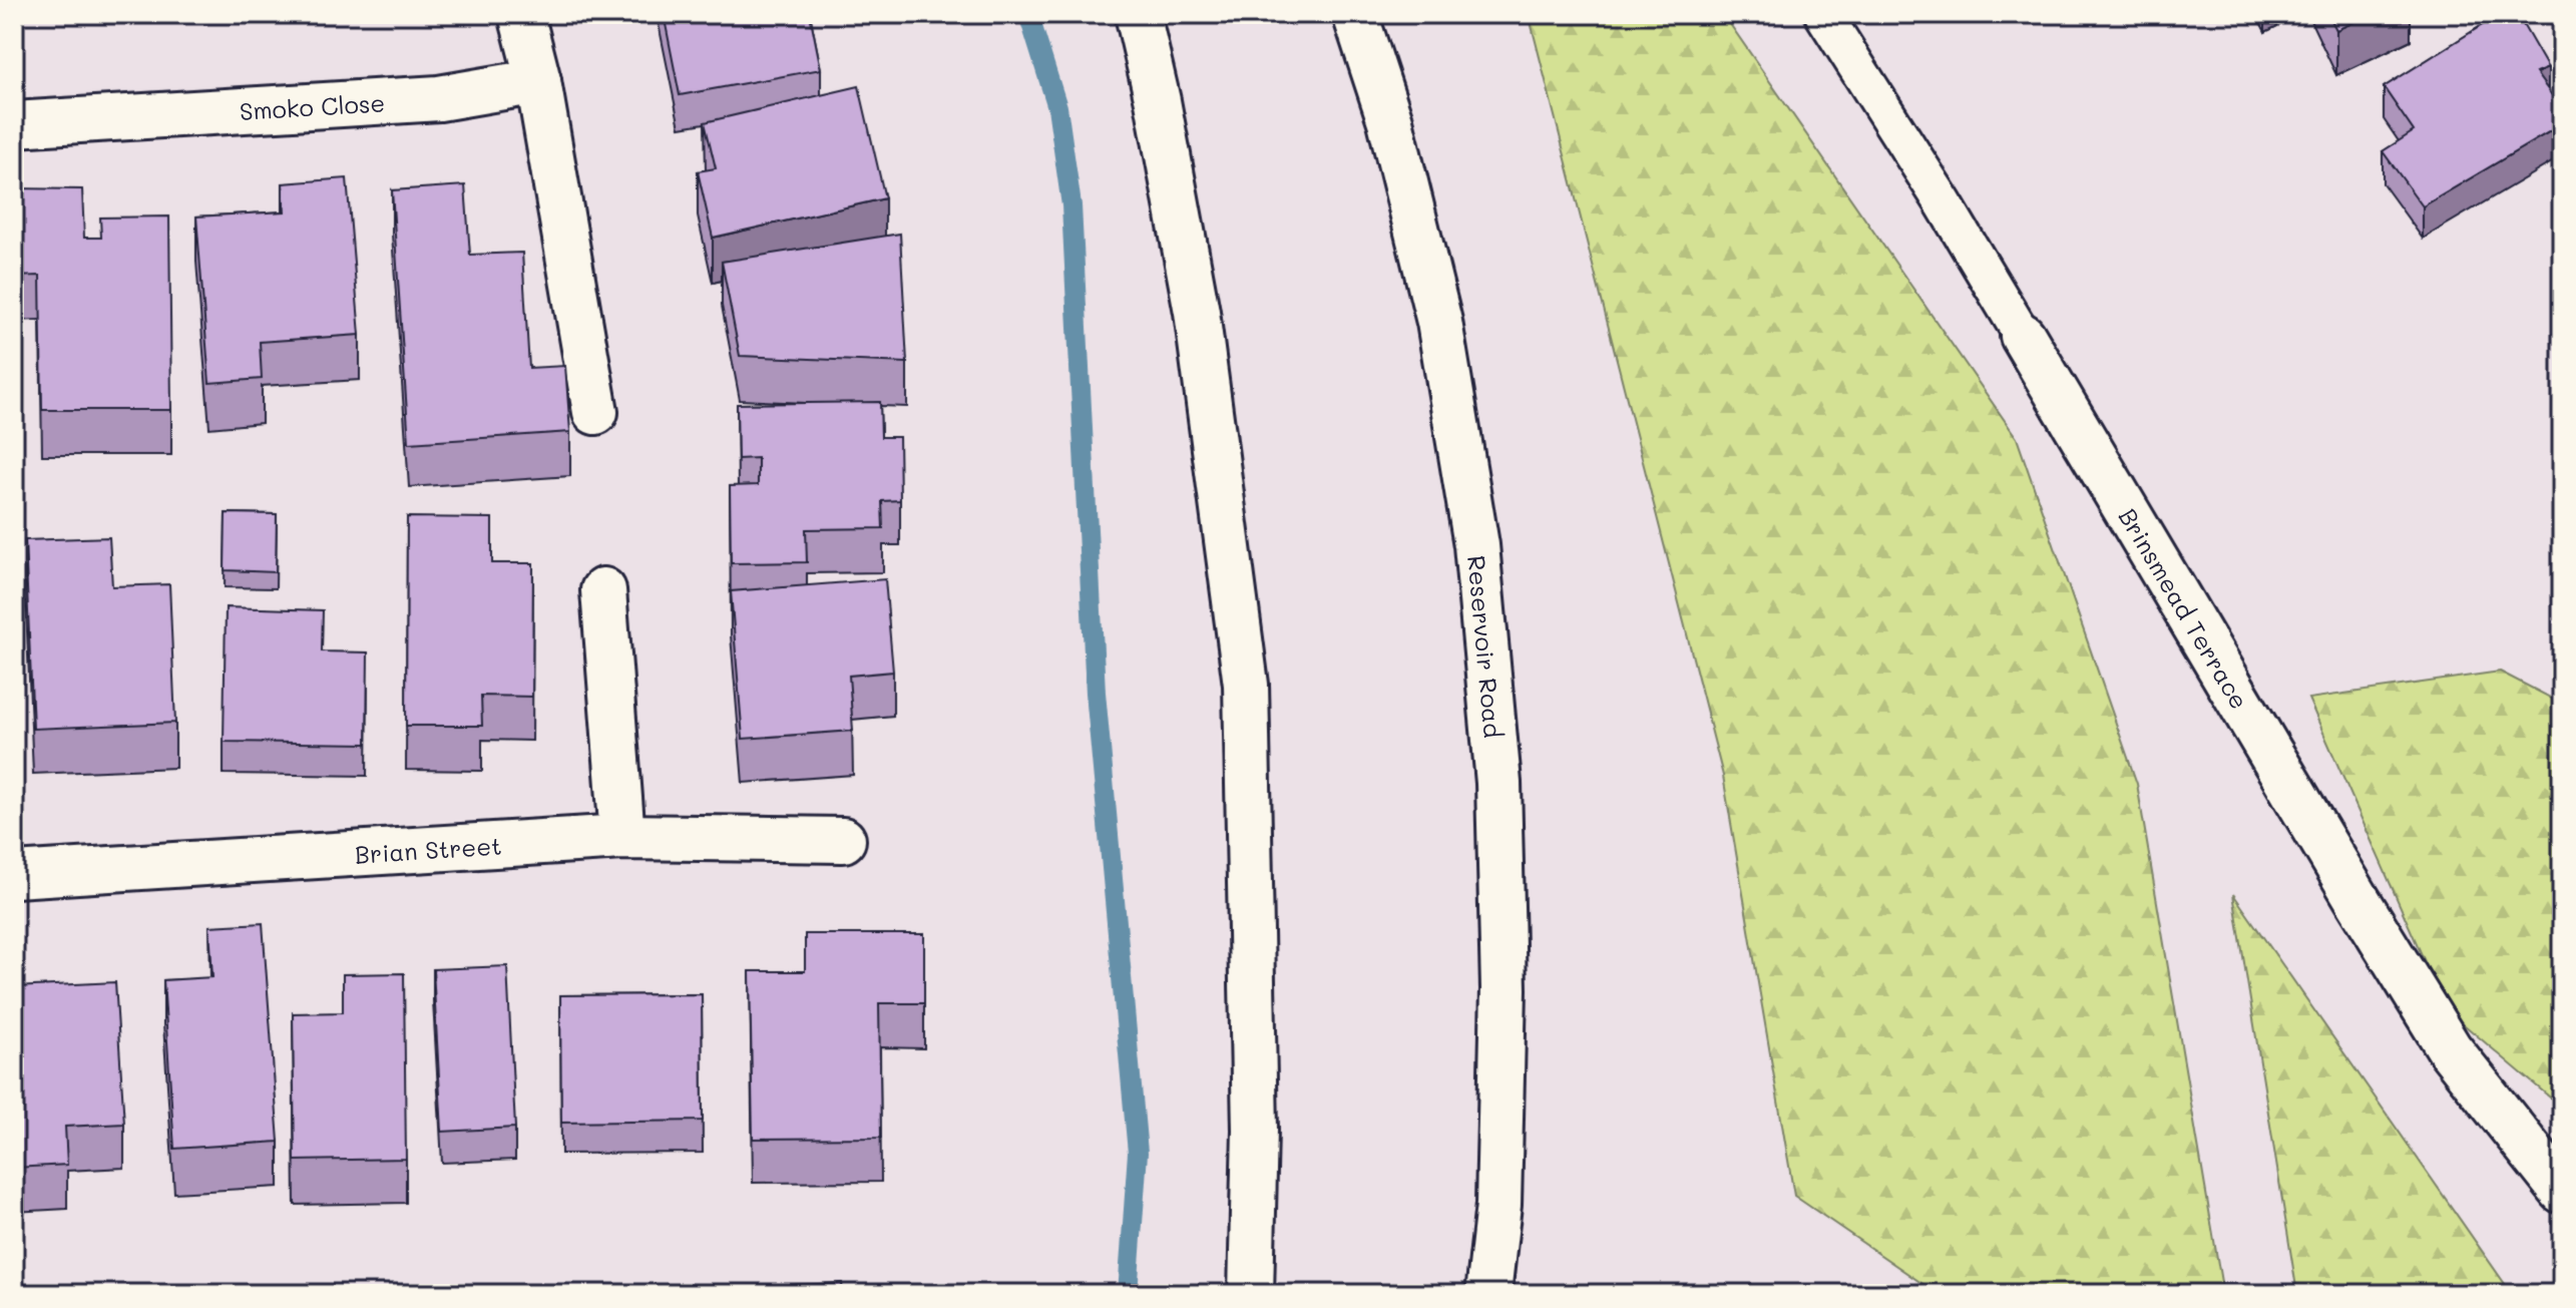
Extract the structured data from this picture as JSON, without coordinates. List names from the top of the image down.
{
  "streets": {
    "street": [
      "Smoko Close",
      "Brinsmead Terrace",
      "Reservoir Road",
      "Brian Street"
    ]
  }
}
